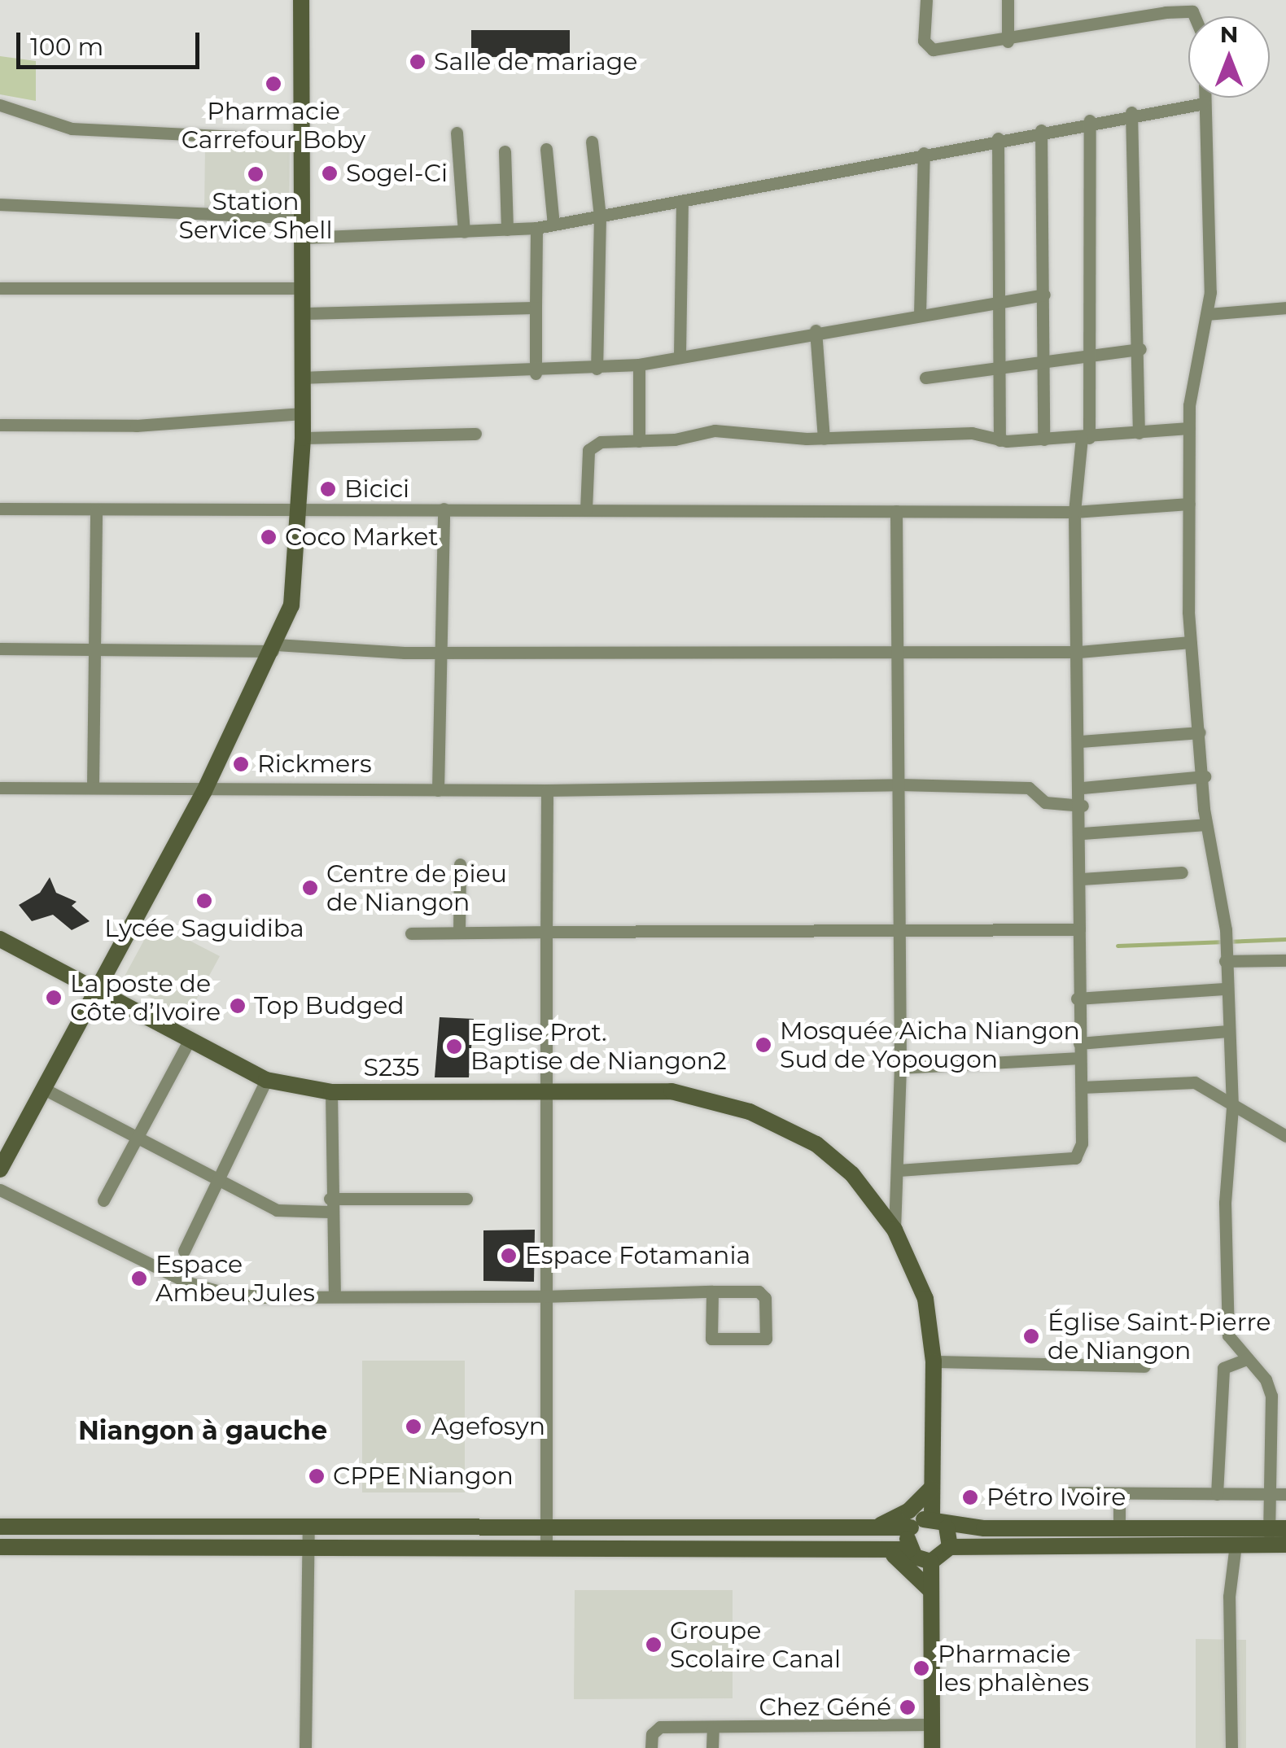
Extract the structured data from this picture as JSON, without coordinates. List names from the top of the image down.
{
  "streets": {
    "street": ["S235"]
  },
  "districts": ["Niangon à gauche"],
  "places": [
    "Salle de mariage",
    "Pharmacie Carrefour Boby",
    "Sogel-Ci",
    "Station Service Shell",
    "Bicici",
    "Coco Market",
    "Rickmers",
    "Centre de pieu de Niangon",
    "Lycée Saguidiba",
    "La poste de Côte d’Ivoire",
    "Top Budged",
    "Mosquée Aicha Niangon Sud de Yopougon",
    "Eglise Prot. Baptise de Niangon2",
    "Espace Fotamania",
    "Espace Ambeu Jules",
    "Église Saint-Pierre de Niangon",
    "Agefosyn",
    "CPPE Niangon",
    "Pétro Ivoire",
    "Groupe Scolaire Canal",
    "Pharmacie les phalènes",
    "Chez Géné"
  ],
  "scale_bar": "100 m",
  "north": "top"
}
